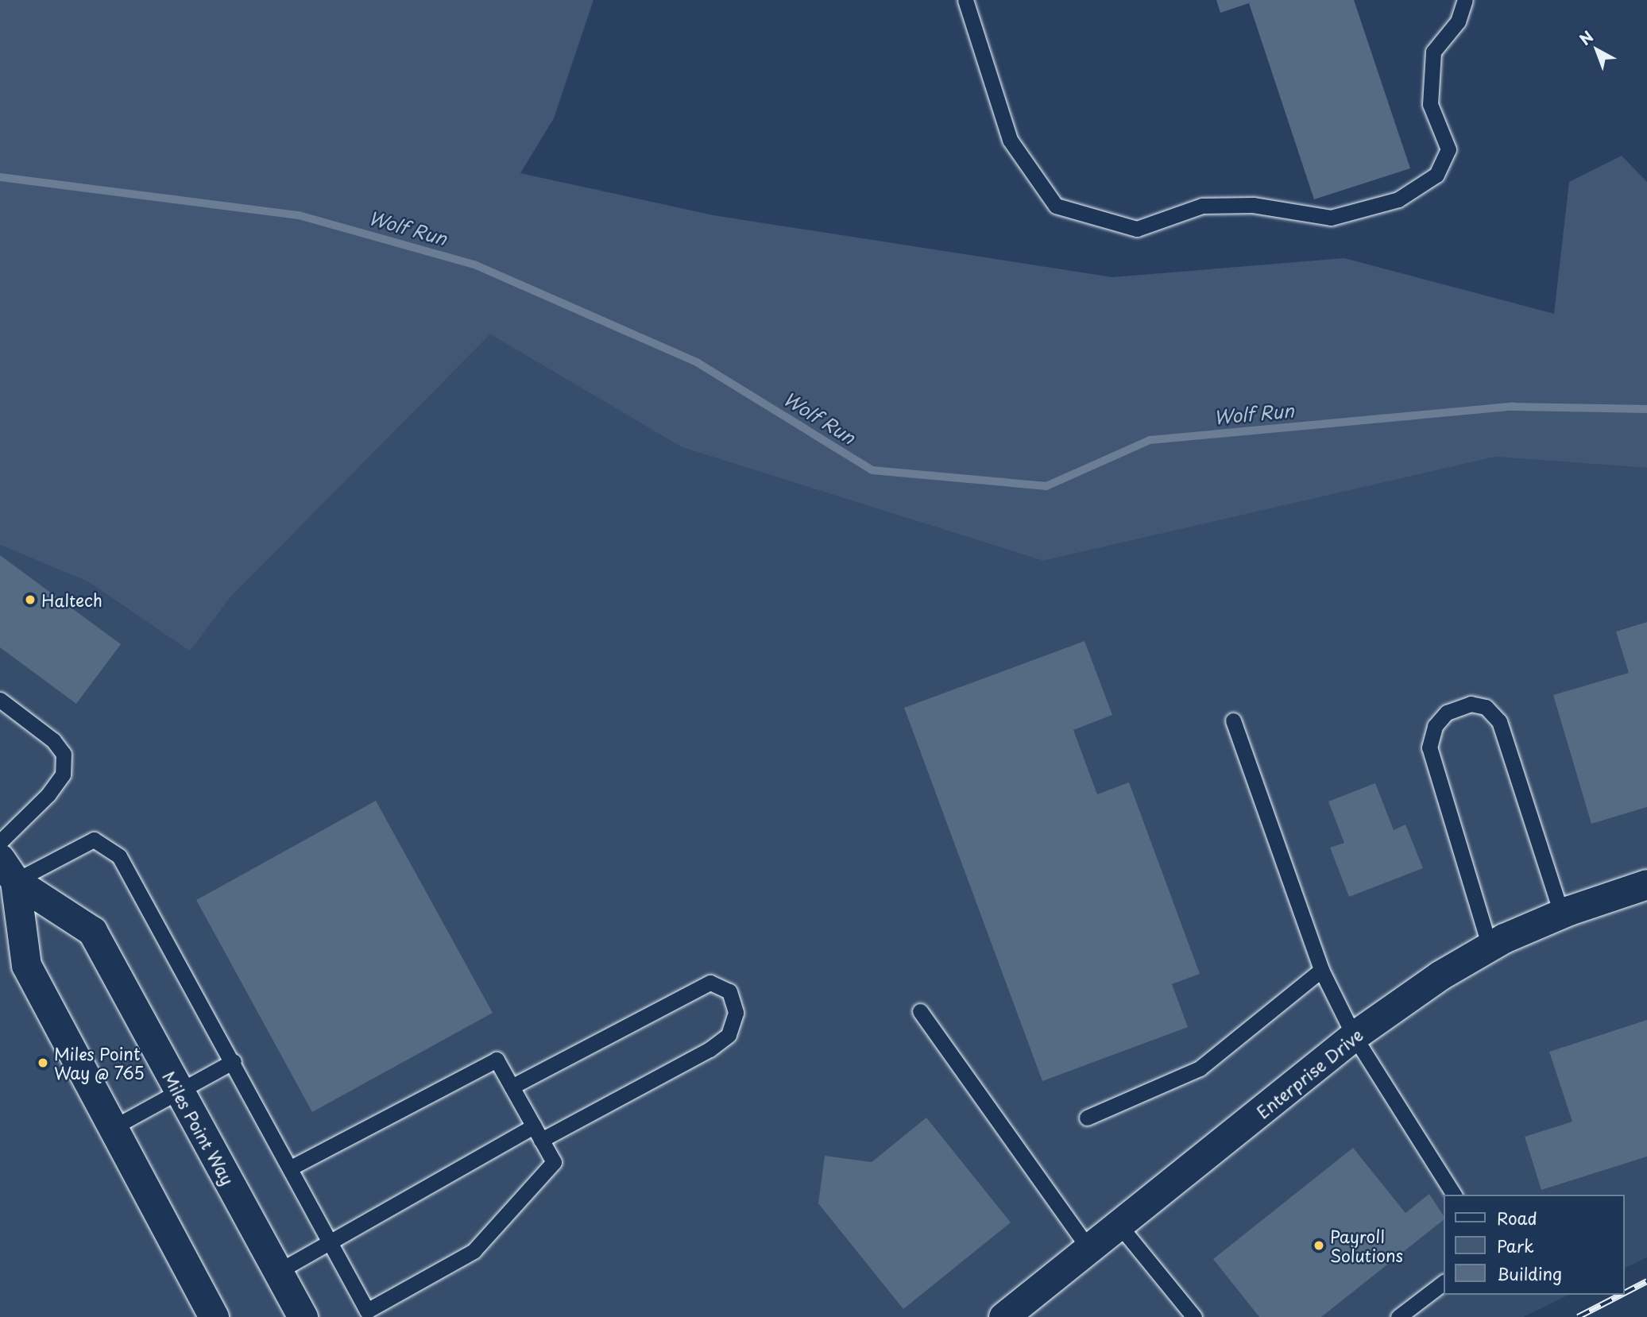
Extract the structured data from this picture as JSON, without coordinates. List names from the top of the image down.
{
  "streets": {
    "street": ["Enterprise Drive", "Miles Point Way"]
  },
  "water": ["Wolf Run"],
  "places": ["Haltech", "Miles Point Way @ 765", "Payroll Solutions"],
  "legend": ["Road", "Park", "Building"],
  "north": "top left"
}
